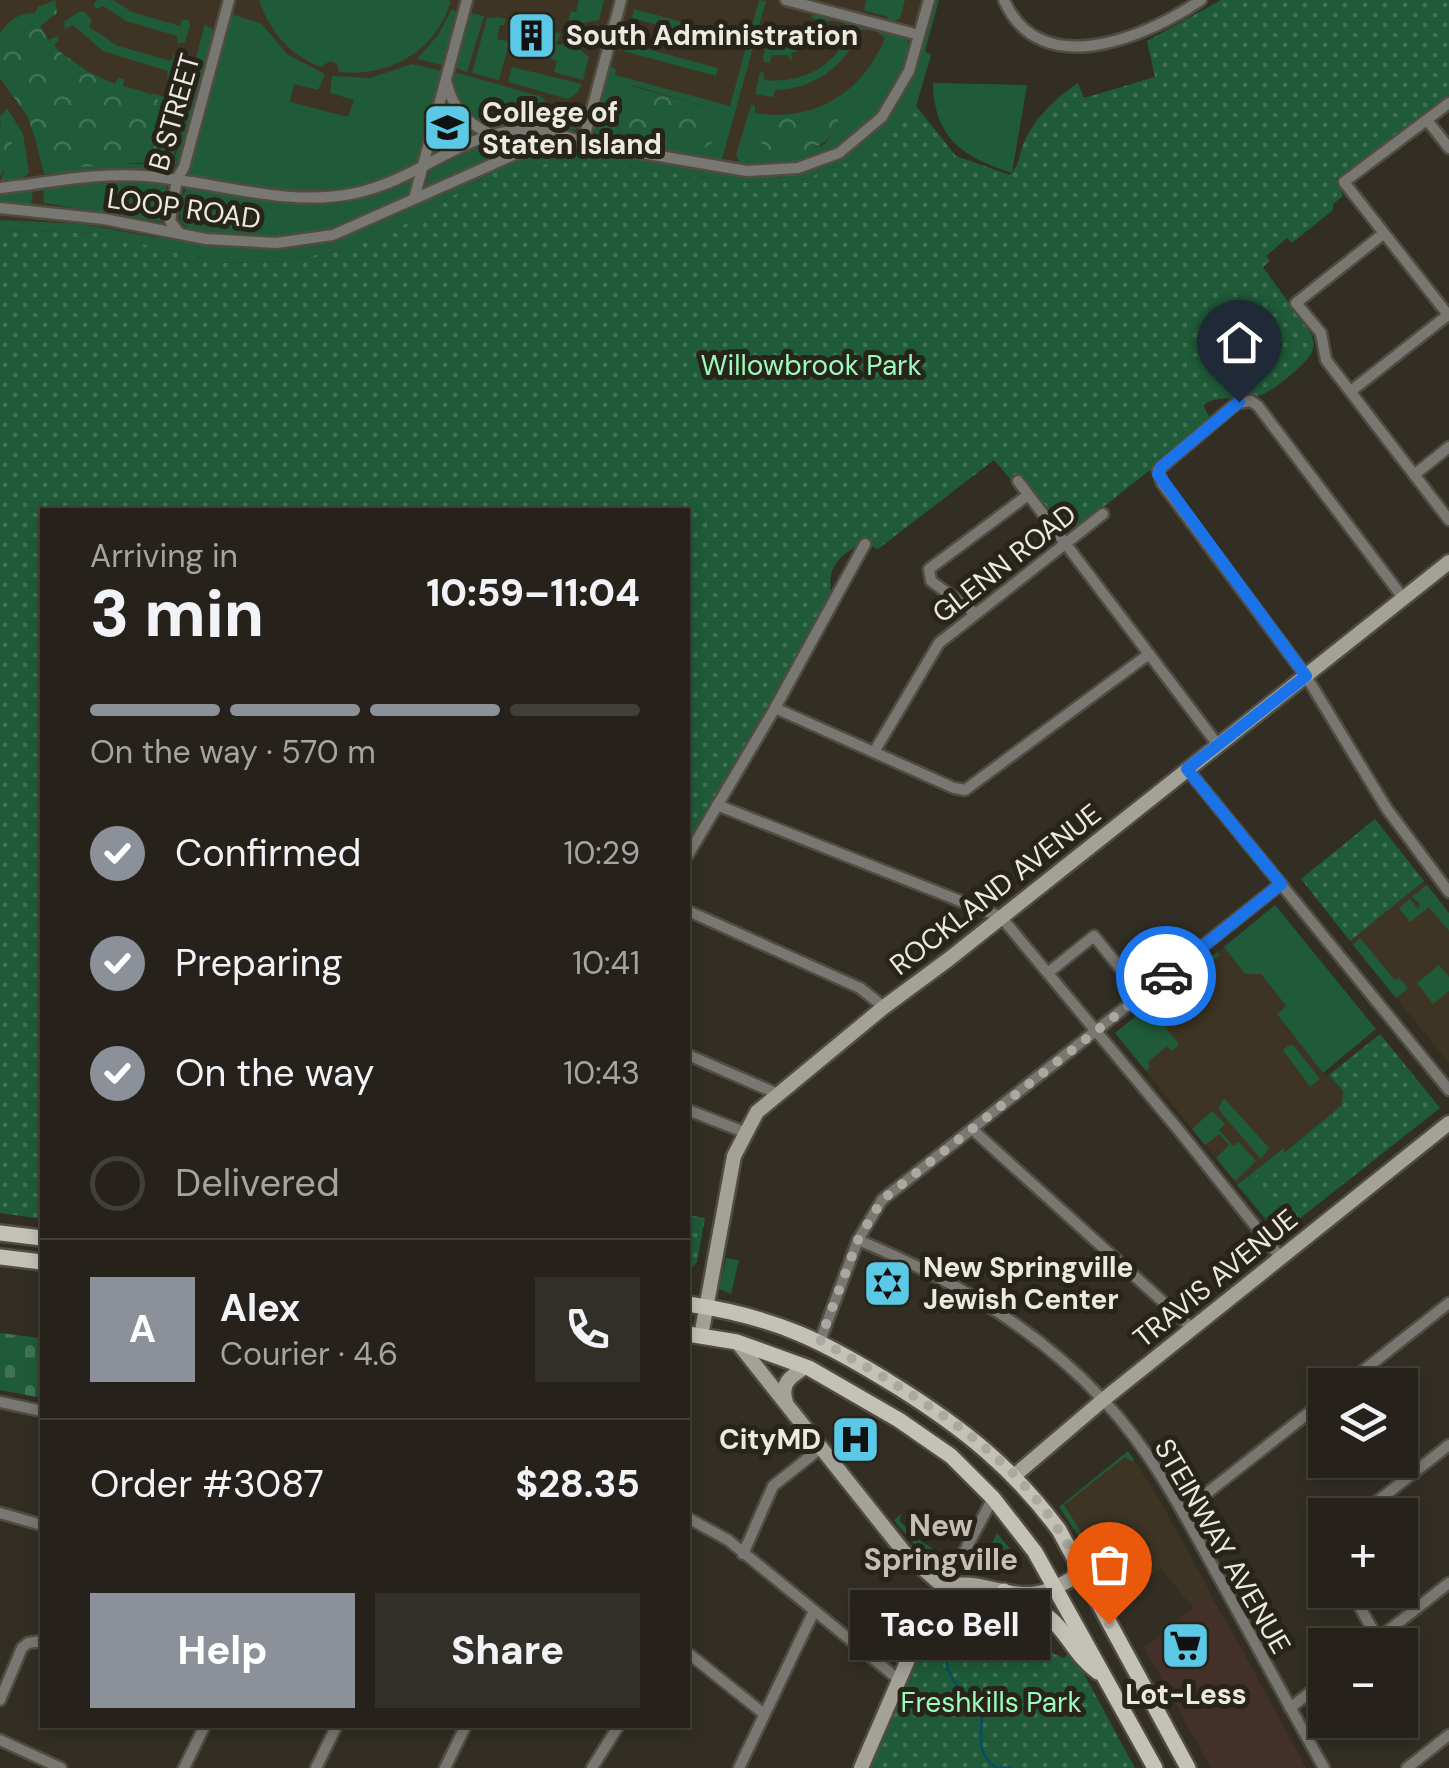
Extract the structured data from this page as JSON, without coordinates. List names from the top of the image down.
{
  "streets": {
    "street": [
      "B STREET",
      "LOOP ROAD",
      "GLENN ROAD",
      "ROCKLAND AVENUE",
      "TRAVIS AVENUE",
      "STEINWAY AVENUE"
    ]
  },
  "crossings": [
    ["B STREET", "LOOP ROAD"],
    ["TRAVIS AVENUE", "STEINWAY AVENUE"]
  ],
  "districts": ["New Springville"],
  "parks": ["Willowbrook Park", "Freshkills Park"],
  "places": {
    "building": ["South Administration"],
    "school or university": ["College of Staten Island"],
    "synagogue": ["New Springville Jewish Center"],
    "hospital": ["CityMD"],
    "other": ["Taco Bell"],
    "supermarket": ["Lot-Less"]
  },
  "page": {
    "heading": ["3 min", "Arriving in", "10:59–11:04"],
    "panel": [
      "Alex",
      "Courier · 4.6",
      "Order #3087",
      "$28.35"
    ],
    "bar": "On the way · 570 m",
    "list": [
      ["Confirmed", "10:29"],
      ["Preparing", "10:41"],
      ["On the way", "10:43"],
      "Delivered"
    ],
    "round": "A",
    "map_buttons": ["+", "−"],
    "buttons": ["Help", "Share"],
    "bubble": "Taco Bell"
  }
}
